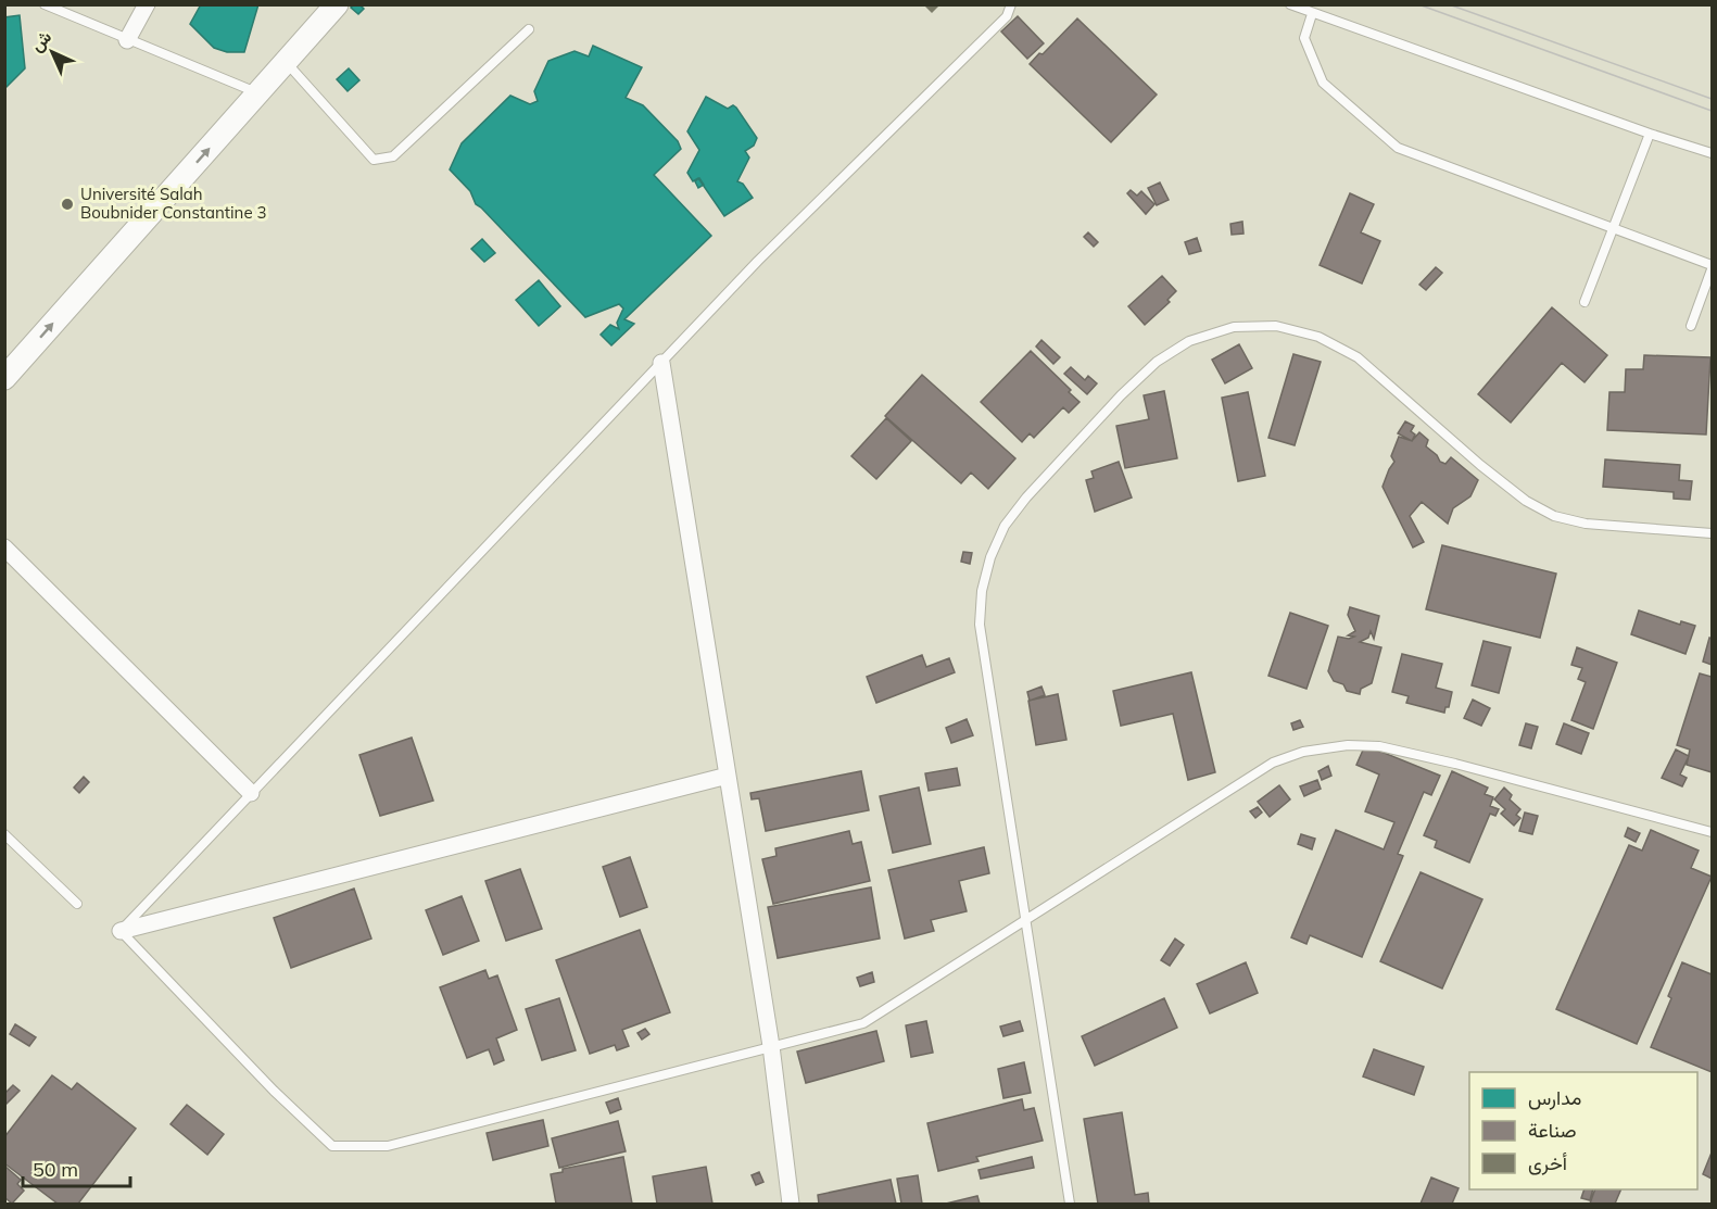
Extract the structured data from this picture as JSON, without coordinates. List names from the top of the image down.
{
  "places": ["Université Salah Boubnider Constantine 3"],
  "legend": ["مدارس", "صناعة", "أخرى"],
  "scale_bar": "50 m",
  "north": "top left"
}
